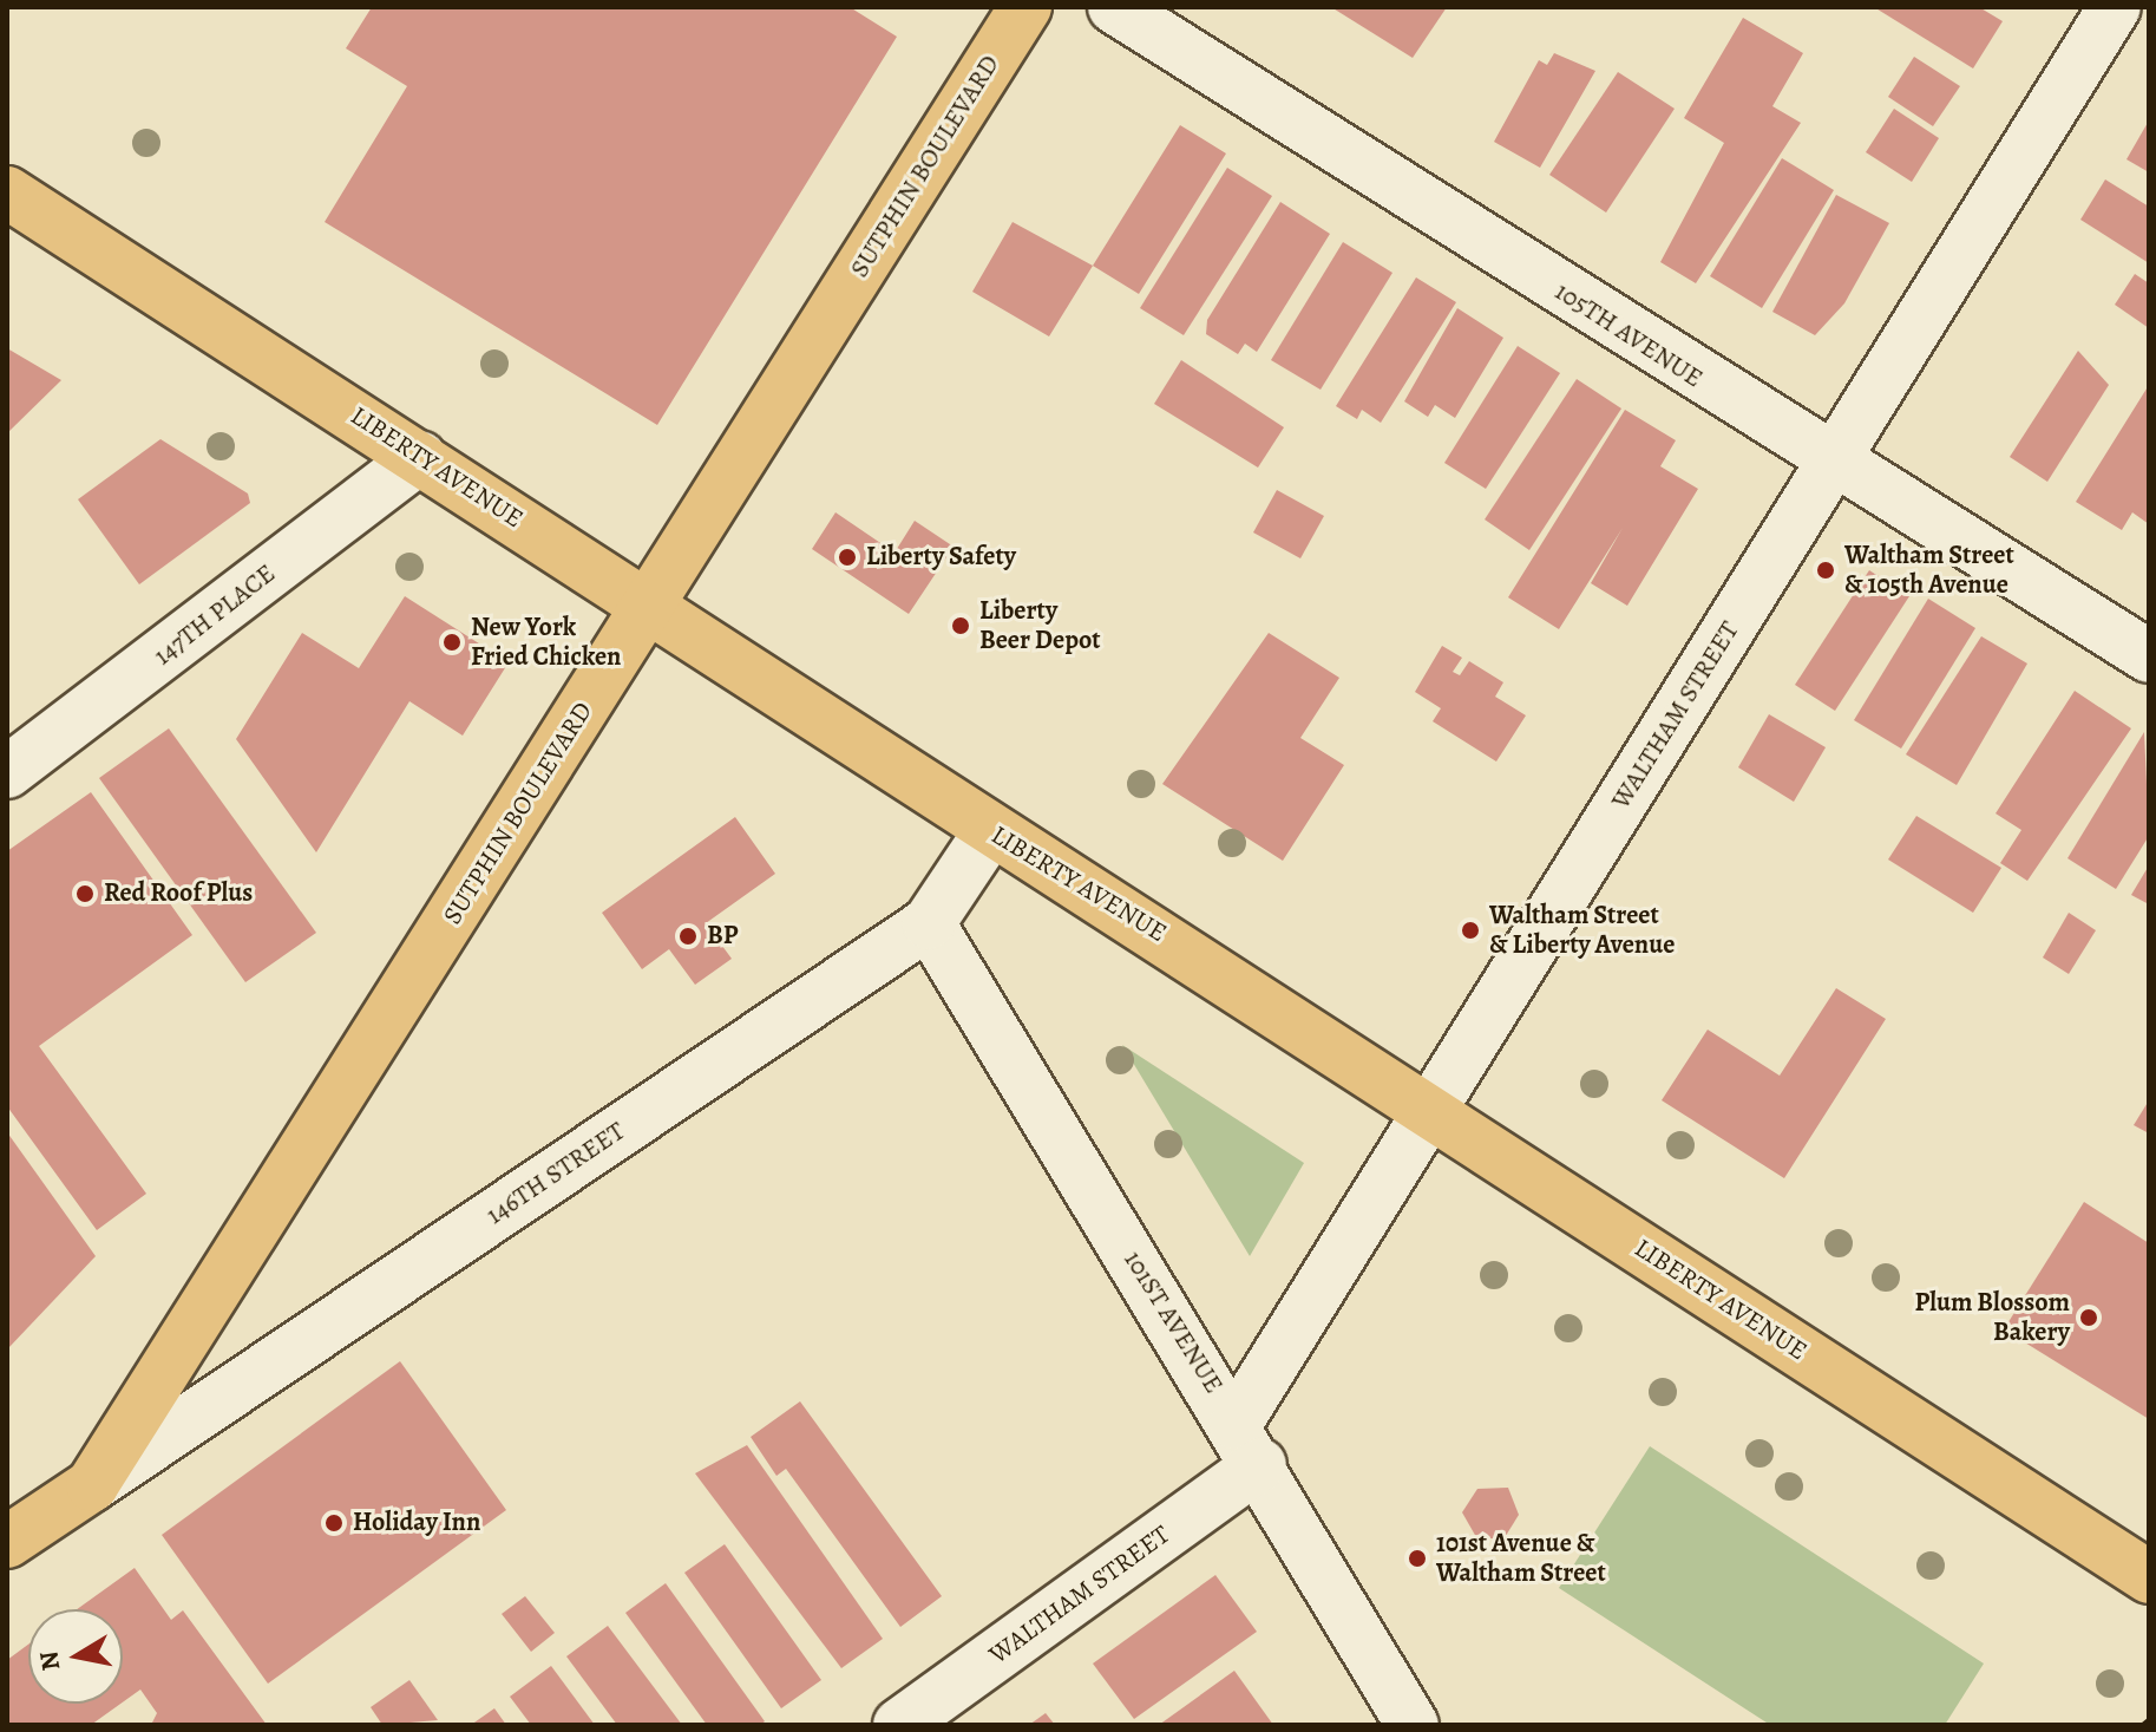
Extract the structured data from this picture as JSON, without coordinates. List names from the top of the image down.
{
  "streets": {
    "main road": ["SUTPHIN BOULEVARD", "LIBERTY AVENUE"],
    "street": [
      "105TH AVENUE",
      "147TH PLACE",
      "WALTHAM STREET",
      "146TH STREET",
      "101ST AVENUE"
    ]
  },
  "crossings": [
    ["SUTPHIN BOULEVARD", "LIBERTY AVENUE"],
    ["SUTPHIN BOULEVARD", "146TH STREET"],
    ["105TH AVENUE", "WALTHAM STREET"],
    ["LIBERTY AVENUE", "147TH PLACE"],
    ["LIBERTY AVENUE", "WALTHAM STREET"],
    ["LIBERTY AVENUE", "146TH STREET"],
    ["WALTHAM STREET", "101ST AVENUE"],
    ["146TH STREET", "101ST AVENUE"]
  ],
  "places": [
    "Liberty Safety",
    "Waltham Street & 105th Avenue",
    "Liberty Beer Depot",
    "New York Fried Chicken",
    "Red Roof Plus",
    "Waltham Street & Liberty Avenue",
    "BP",
    "Plum Blossom Bakery",
    "Holiday Inn",
    "101st Avenue & Waltham Street"
  ],
  "north": "left"
}
